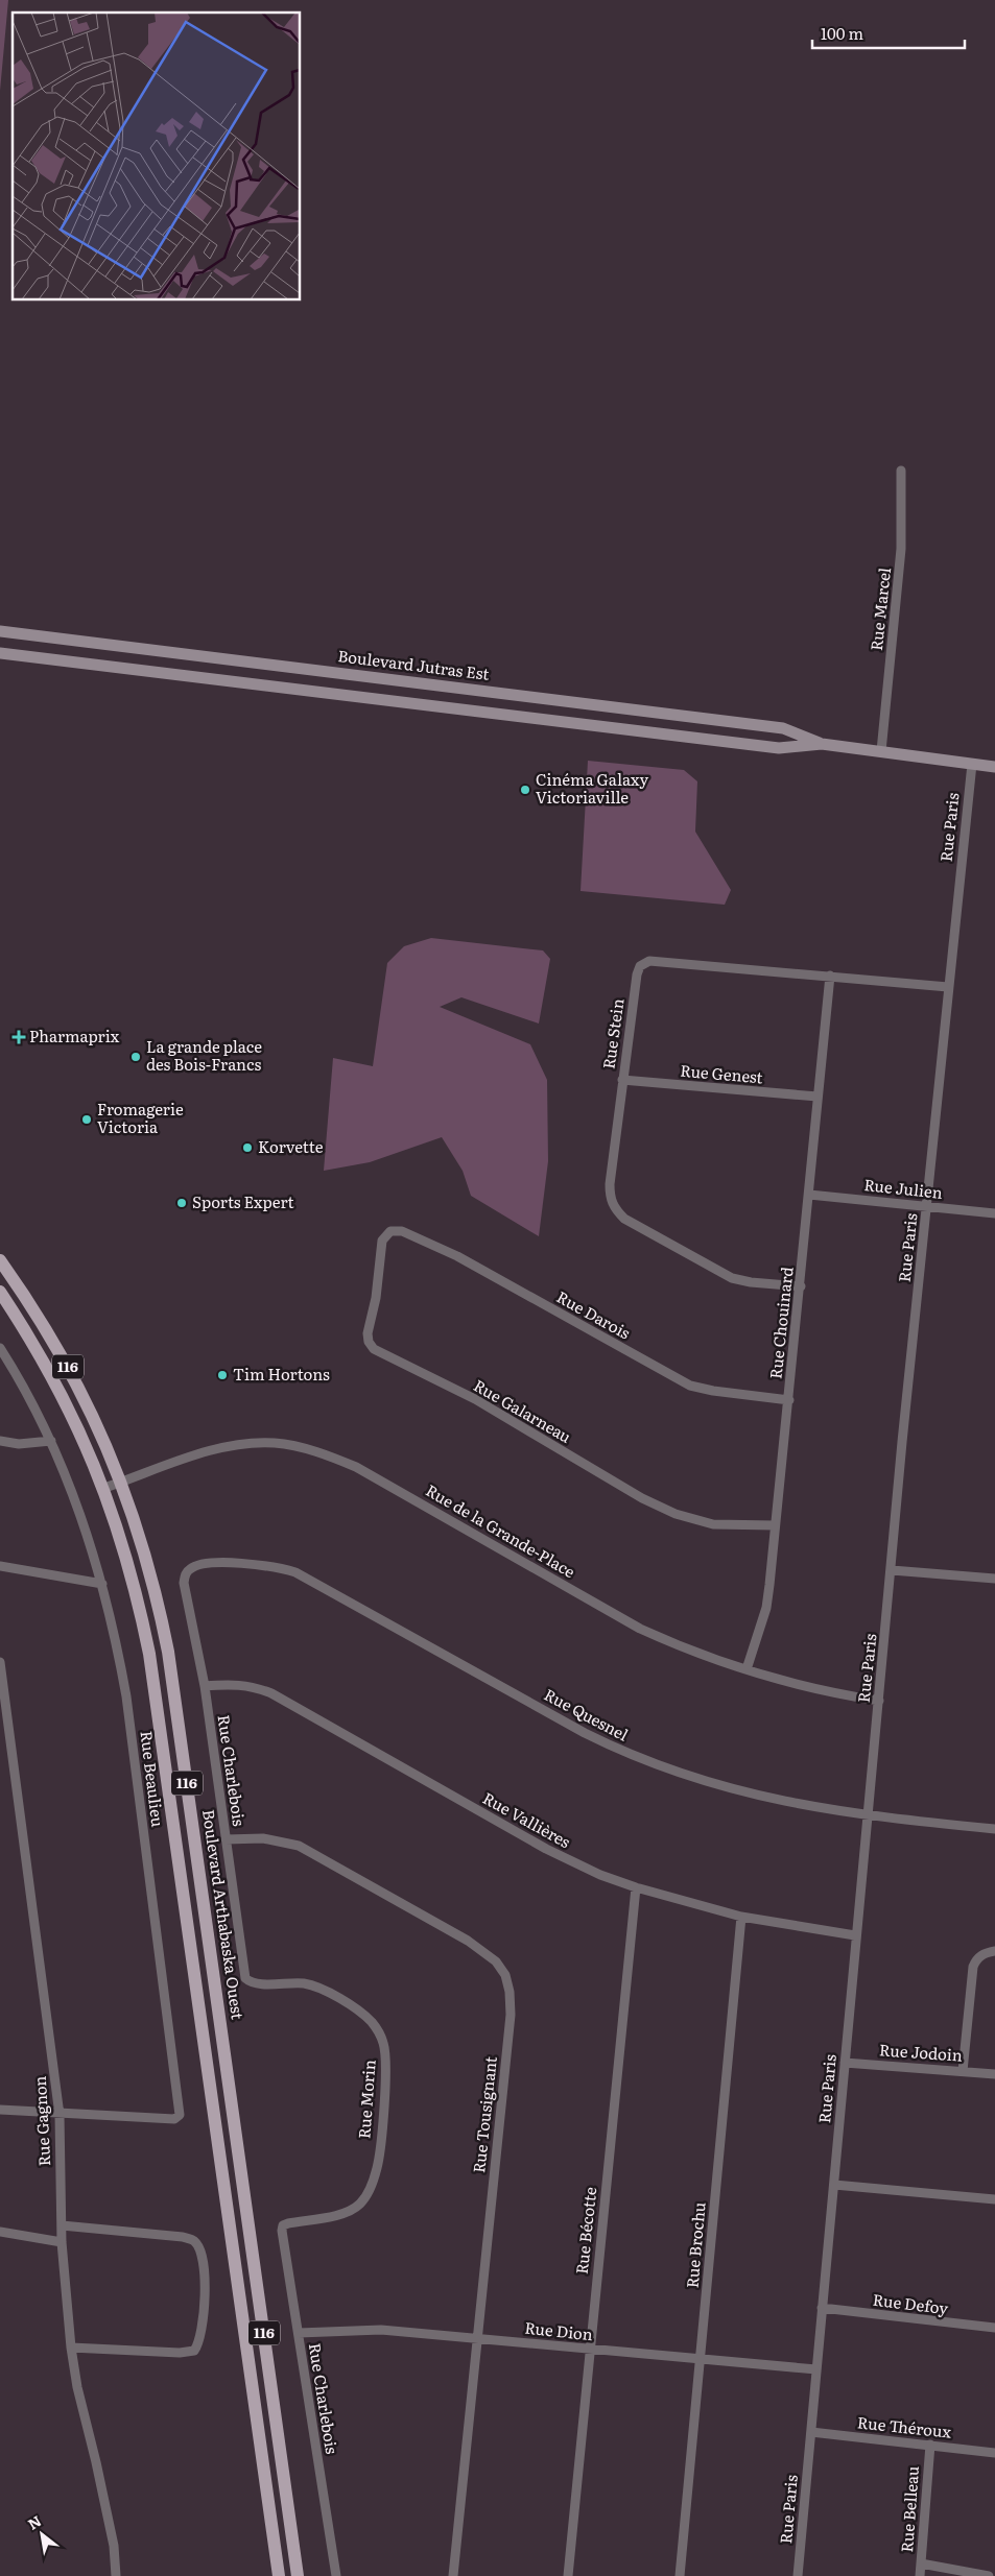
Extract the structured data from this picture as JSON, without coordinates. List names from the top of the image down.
{
  "streets": {
    "main road": ["Boulevard Jutras Est", "116", "Boulevard Arthabaska Ouest"],
    "street": [
      "Rue Marcel",
      "Rue Paris",
      "Rue Stein",
      "Rue Genest",
      "Rue Julien",
      "Rue Darois",
      "Rue Chouinard",
      "Rue Galarneau",
      "Rue de la Grande-Place",
      "Rue Quesnel",
      "Rue Charlebois",
      "Rue Beaulieu",
      "Rue Vallières",
      "Rue Jodoin",
      "Rue Morin",
      "Rue Tousignant",
      "Rue Gagnon",
      "Rue Bécotte",
      "Rue Brochu",
      "Rue Defoy",
      "Rue Dion",
      "Rue Théroux",
      "Rue Belleau"
    ]
  },
  "crossings": [
    ["Rue Marcel", "Boulevard Jutras Est"],
    ["Boulevard Jutras Est", "Rue Paris"],
    ["Rue Paris", "Rue Stein"],
    ["Rue Paris", "Rue Julien"],
    ["Rue Paris", "Rue de la Grande-Place"],
    ["Rue Paris", "Rue Quesnel"],
    ["Rue Paris", "Rue Vallières"],
    ["Rue Paris", "Rue Jodoin"],
    ["Rue Paris", "Rue Defoy"],
    ["Rue Paris", "Rue Dion"],
    ["Rue Paris", "Rue Théroux"],
    ["Rue Stein", "Rue Genest"],
    ["Rue Stein", "Rue Chouinard"],
    ["Rue Genest", "Rue Chouinard"],
    ["Rue Julien", "Rue Chouinard"],
    ["Rue Darois", "Rue Chouinard"],
    ["Rue Darois", "Rue Galarneau"],
    ["Rue Chouinard", "Rue Galarneau"],
    ["Rue Chouinard", "Rue de la Grande-Place"],
    ["116", "Rue de la Grande-Place"],
    ["Rue de la Grande-Place", "Boulevard Arthabaska Ouest"],
    ["Rue Quesnel", "Rue Charlebois"],
    ["Rue Charlebois", "Rue Vallières"],
    ["Rue Charlebois", "Rue Morin"],
    ["Rue Charlebois", "Rue Tousignant"],
    ["Rue Charlebois", "Rue Dion"],
    ["Rue Beaulieu", "Rue Gagnon"],
    ["Rue Vallières", "Rue Bécotte"],
    ["Rue Vallières", "Rue Brochu"],
    ["Rue Tousignant", "Rue Dion"],
    ["Rue Bécotte", "Rue Dion"],
    ["Rue Brochu", "Rue Dion"],
    ["Rue Théroux", "Rue Belleau"]
  ],
  "places": {
    "other": [
      "Cinéma Galaxy Victoriaville",
      "La grande place des Bois-Francs",
      "Fromagerie Victoria",
      "Korvette",
      "Sports Expert",
      "Tim Hortons"
    ],
    "health": ["Pharmaprix"]
  },
  "scale_bar": "100 m",
  "north": "top left"
}
